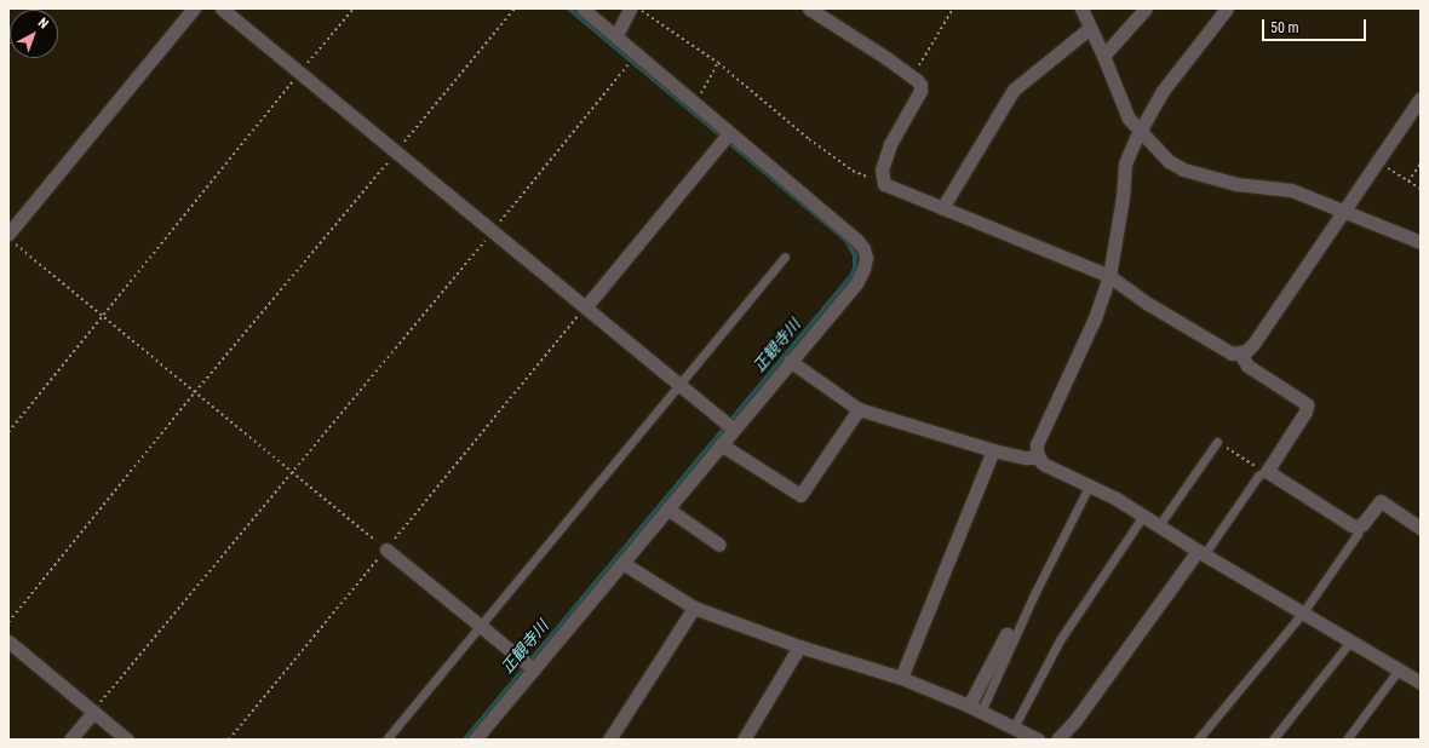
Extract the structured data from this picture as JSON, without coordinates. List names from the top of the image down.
{
  "water": ["正観寺川"],
  "scale_bar": "50 m",
  "north": "top right"
}
